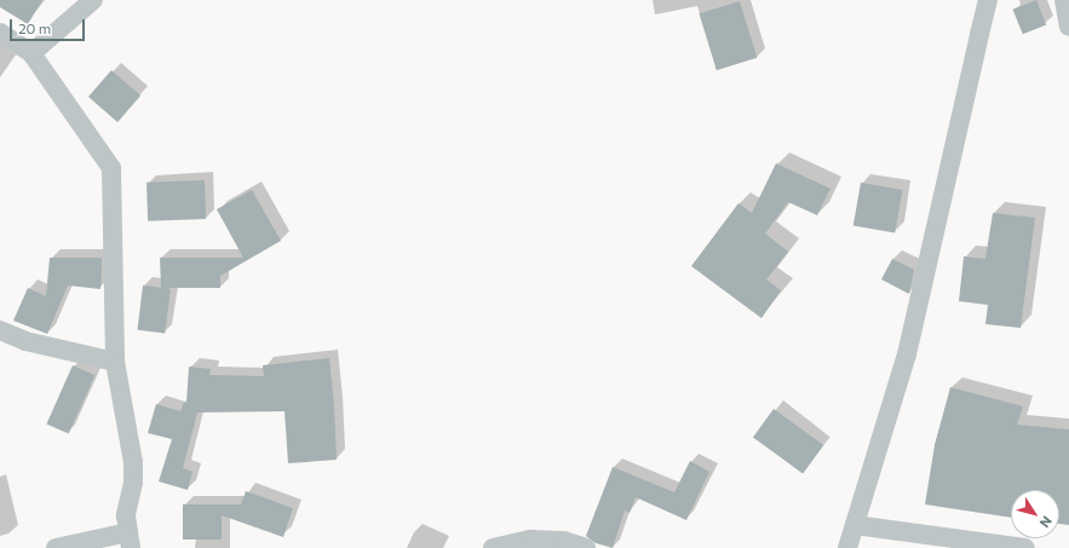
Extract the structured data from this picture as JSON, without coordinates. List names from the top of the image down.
{
  "scale_bar": "20 m",
  "north": "bottom right"
}
